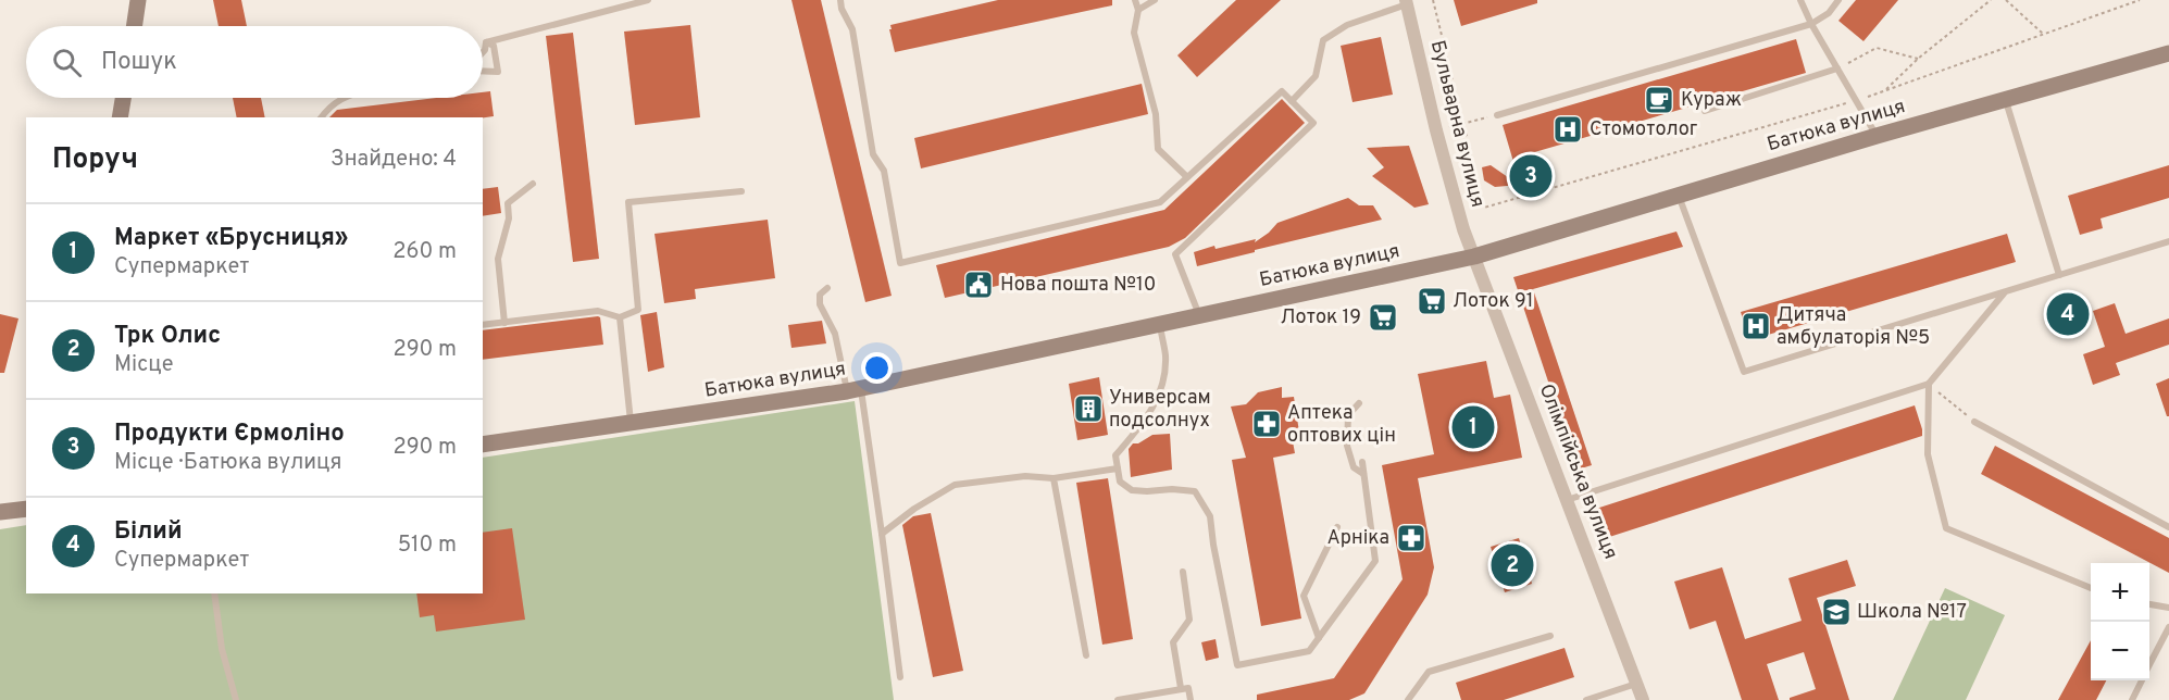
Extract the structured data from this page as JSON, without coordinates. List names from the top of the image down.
{
  "streets": {
    "street": ["Бульварна вулиця", "Батюка вулиця", "Олімпійська вулиця"]
  },
  "crossings": [
    ["Бульварна вулиця", "Батюка вулиця"],
    ["Бульварна вулиця", "Олімпійська вулиця"],
    ["Батюка вулиця", "Олімпійська вулиця"]
  ],
  "places": {
    "cafe": ["Кураж"],
    "hospital": ["Стомотолог", "Дитяча амбулаторія №5"],
    "public building": ["Нова пошта №10"],
    "supermarket": ["Лоток 91", "Лоток 19"],
    "building": ["Универсам подсолнух"],
    "pharmacy": ["Аптека оптових цін", "Арніка"],
    "school or university": ["Школа №17"]
  },
  "page": {
    "search": "Пошук",
    "heading": ["Поруч", "Знайдено: 4"],
    "pins": [
      "3",
      "4",
      "1",
      "2"
    ],
    "list": [
      {
        "mark": "1",
        "name": "Маркет «Брусниця»",
        "note": "Супермаркет",
        "value": "260 m"
      },
      {
        "mark": "2",
        "name": "Трк Олис",
        "note": "Місце",
        "value": "290 m"
      },
      {
        "mark": "3",
        "name": "Продукти Єрмоліно",
        "note": "Місце · Батюка вулиця",
        "value": "290 m"
      },
      {
        "mark": "4",
        "name": "Білий",
        "note": "Супермаркет",
        "value": "510 m"
      }
    ],
    "map_buttons": ["+", "−"]
  }
}
